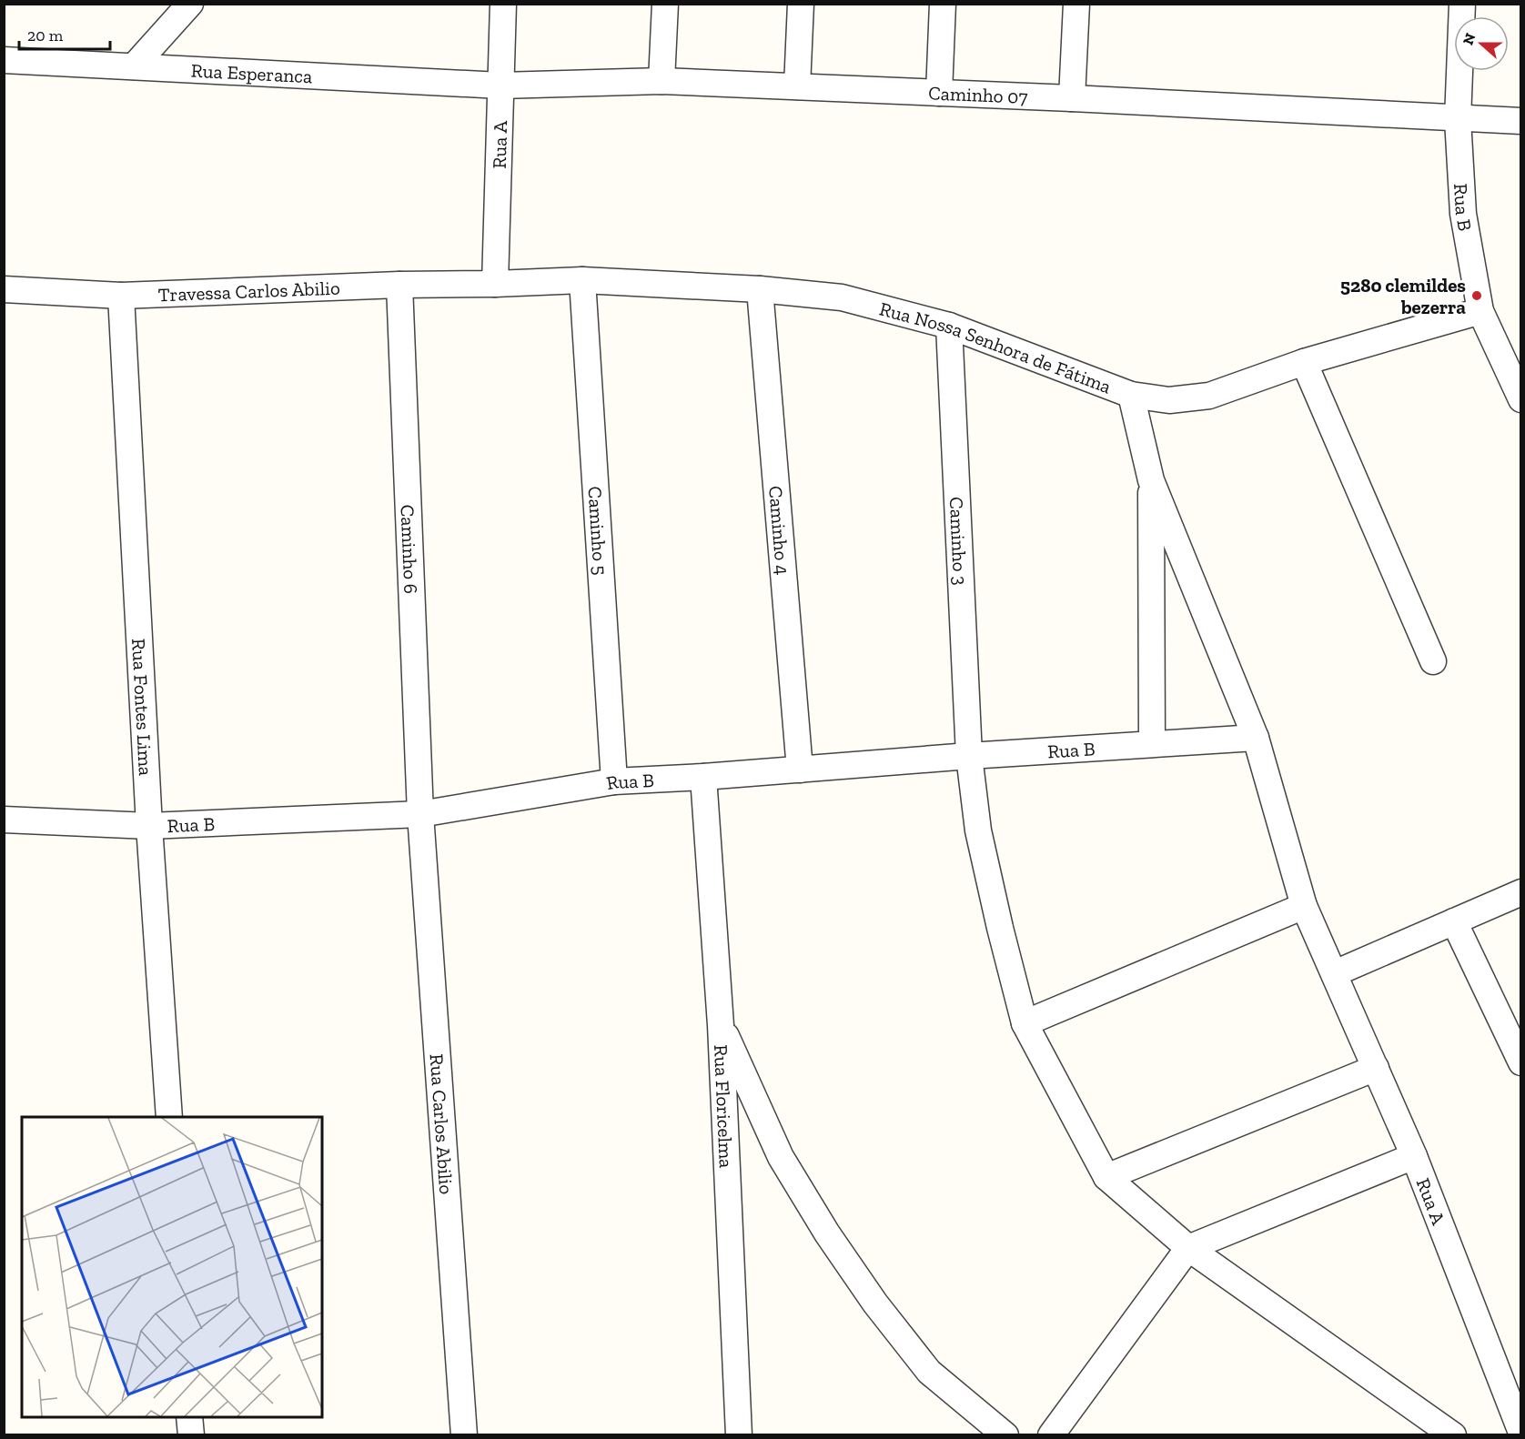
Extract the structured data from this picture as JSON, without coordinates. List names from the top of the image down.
{
  "streets": {
    "street": [
      "Rua Esperanca",
      "Caminho 07",
      "Rua A",
      "Rua B",
      "Travessa Carlos Abilio",
      "Rua Nossa Senhora de Fátima",
      "Caminho 4",
      "Caminho 5",
      "Caminho 3",
      "Caminho 6",
      "Rua Fontes Lima",
      "Rua Floricelma",
      "Rua Carlos Abilio"
    ]
  },
  "crossings": [
    ["Rua Esperanca", "Caminho 07"],
    ["Rua Esperanca", "Rua A"],
    ["Caminho 07", "Rua A"],
    ["Caminho 07", "Rua B"],
    ["Rua A", "Rua B"],
    ["Rua A", "Travessa Carlos Abilio"],
    ["Rua A", "Rua Nossa Senhora de Fátima"],
    ["Rua B", "Rua Nossa Senhora de Fátima"],
    ["Rua B", "Caminho 4"],
    ["Rua B", "Caminho 5"],
    ["Rua B", "Caminho 3"],
    ["Rua B", "Caminho 6"],
    ["Rua B", "Rua Fontes Lima"],
    ["Rua B", "Rua Floricelma"],
    ["Rua B", "Rua Carlos Abilio"],
    ["Travessa Carlos Abilio", "Rua Nossa Senhora de Fátima"],
    ["Travessa Carlos Abilio", "Caminho 6"],
    ["Travessa Carlos Abilio", "Rua Fontes Lima"],
    ["Rua Nossa Senhora de Fátima", "Caminho 4"],
    ["Rua Nossa Senhora de Fátima", "Caminho 5"],
    ["Rua Nossa Senhora de Fátima", "Caminho 3"],
    ["Caminho 6", "Rua Carlos Abilio"]
  ],
  "places": ["5280 clemildes bezerra"],
  "scale_bar": "20 m",
  "north": "left"
}
